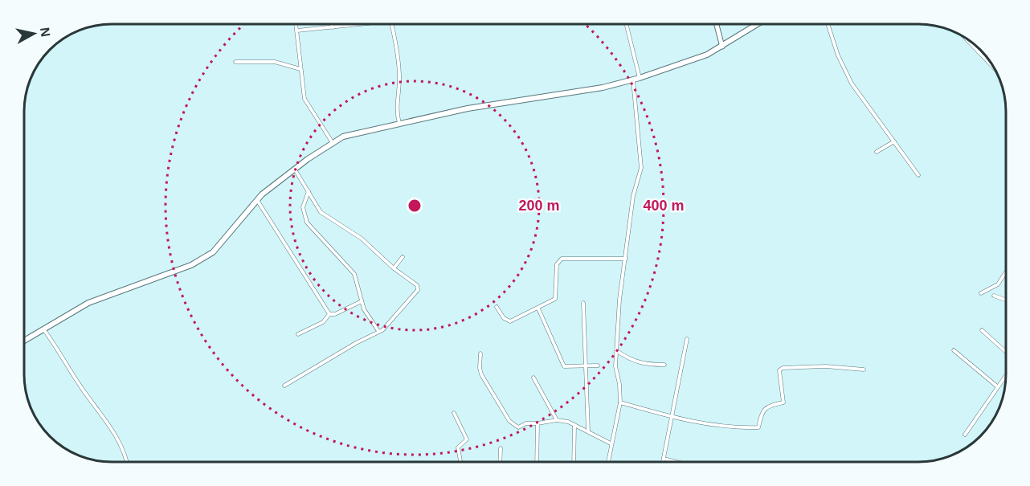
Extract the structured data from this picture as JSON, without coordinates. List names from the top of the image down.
{
  "north": "right",
  "rings": ["200 m", "400 m"]
}
